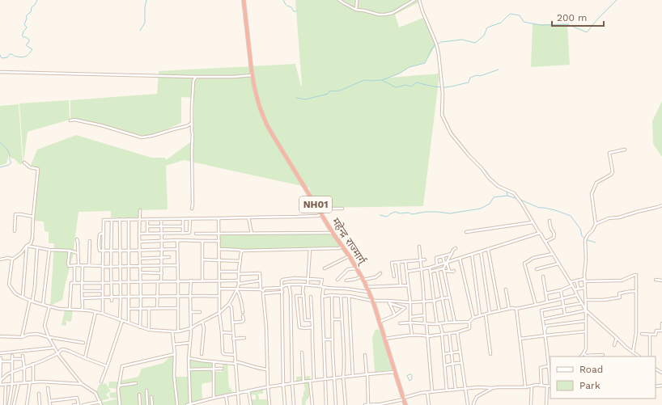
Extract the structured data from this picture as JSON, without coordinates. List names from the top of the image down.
{
  "streets": {
    "highway": ["NH01", "महेन्द्र राज्मार्ग्"]
  },
  "legend": ["Road", "Park"],
  "scale_bar": "200 m"
}
